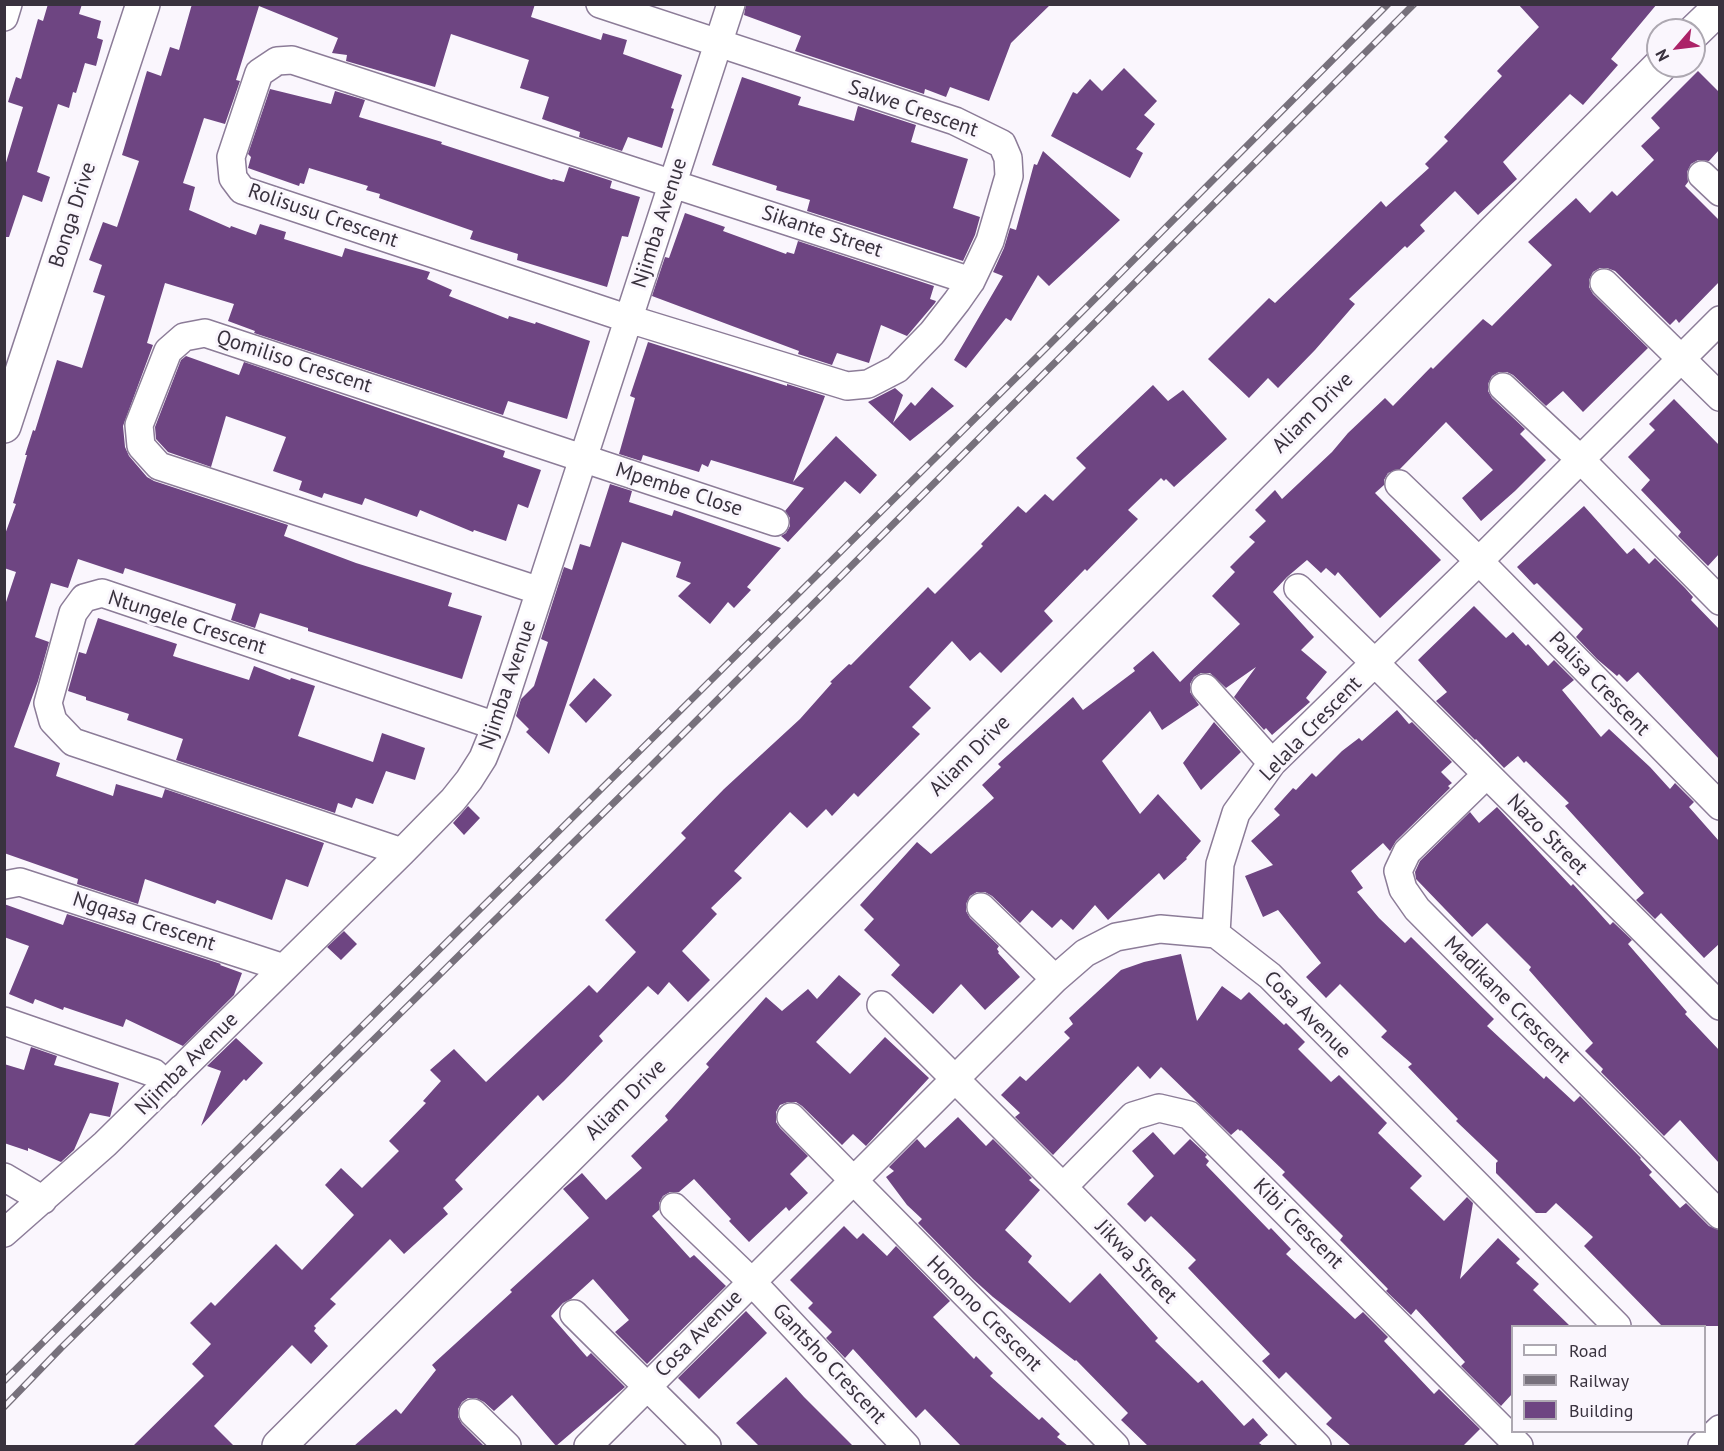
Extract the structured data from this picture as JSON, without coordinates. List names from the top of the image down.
{
  "streets": {
    "street": [
      "Salwe Crescent",
      "Bonga Drive",
      "Rolisusu Crescent",
      "Njimba Avenue",
      "Sikante Street",
      "Qomiliso Crescent",
      "Aliam Drive",
      "Mpembe Close",
      "Ntungele Crescent",
      "Palisa Crescent",
      "Lelala Crescent",
      "Nazo Street",
      "Ngqasa Crescent",
      "Madikane Crescent",
      "Cosa Avenue",
      "Kibi Crescent",
      "Jikwa Street",
      "Honono Crescent",
      "Gantsho Crescent"
    ]
  },
  "crossings": [
    ["Salwe Crescent", "Rolisusu Crescent"],
    ["Salwe Crescent", "Njimba Avenue"],
    ["Salwe Crescent", "Sikante Street"],
    ["Rolisusu Crescent", "Njimba Avenue"],
    ["Rolisusu Crescent", "Sikante Street"],
    ["Njimba Avenue", "Sikante Street"],
    ["Njimba Avenue", "Qomiliso Crescent"],
    ["Njimba Avenue", "Mpembe Close"],
    ["Njimba Avenue", "Ntungele Crescent"],
    ["Njimba Avenue", "Ngqasa Crescent"],
    ["Qomiliso Crescent", "Mpembe Close"],
    ["Palisa Crescent", "Lelala Crescent"],
    ["Lelala Crescent", "Nazo Street"],
    ["Lelala Crescent", "Cosa Avenue"],
    ["Nazo Street", "Madikane Crescent"],
    ["Cosa Avenue", "Jikwa Street"],
    ["Cosa Avenue", "Honono Crescent"],
    ["Cosa Avenue", "Gantsho Crescent"],
    ["Kibi Crescent", "Jikwa Street"]
  ],
  "legend": ["Road", "Railway", "Building"],
  "north": "bottom left"
}
